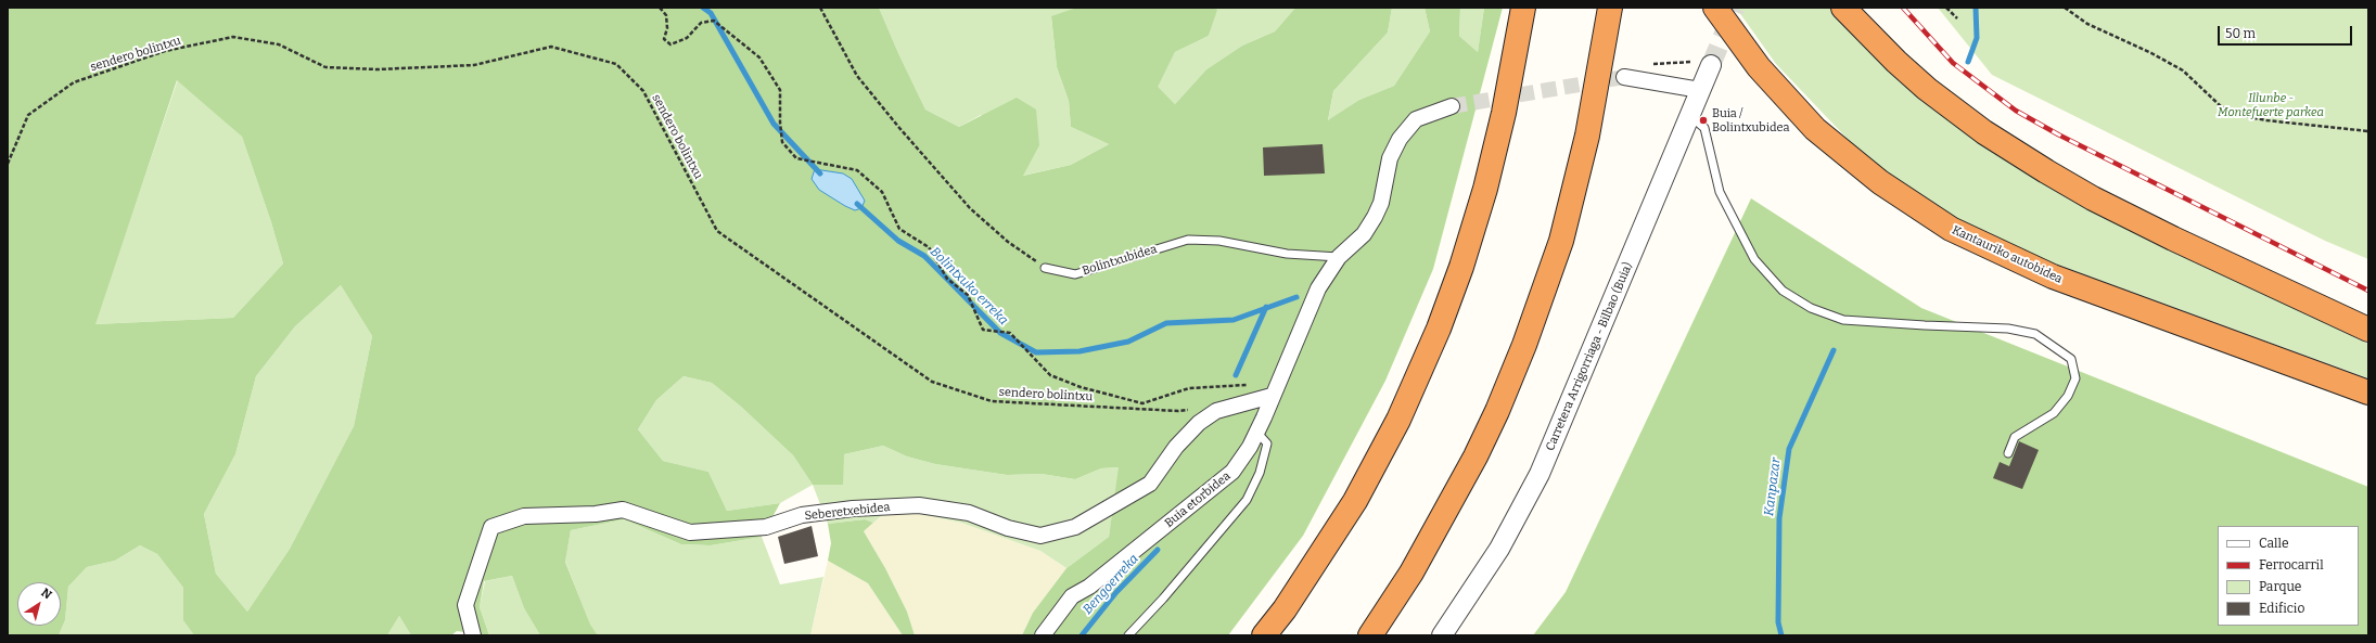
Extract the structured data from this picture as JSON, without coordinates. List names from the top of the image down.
{
  "streets": {
    "highway": ["Kantauriko autobidea"],
    "street": ["Carretera Arrigorriaga - Bilbao (Buia)", "Buia etorbidea", "Seberetxebidea"],
    "lane": ["Bolintxubidea"],
    "path": ["sendero bolintxu"]
  },
  "crossings": [
    ["Bolintxubidea", "Buia etorbidea"],
    ["Buia etorbidea", "Seberetxebidea"]
  ],
  "water": ["Bolintxuko erreka", "Kanpazar", "Bengoerreka"],
  "parks": ["Illunbe - Montefuerte parkea"],
  "places": ["Buia / Bolintxubidea"],
  "legend": [
    "Calle",
    "Ferrocarril",
    "Parque",
    "Edificio"
  ],
  "scale_bar": "50 m",
  "north": "top right"
}
